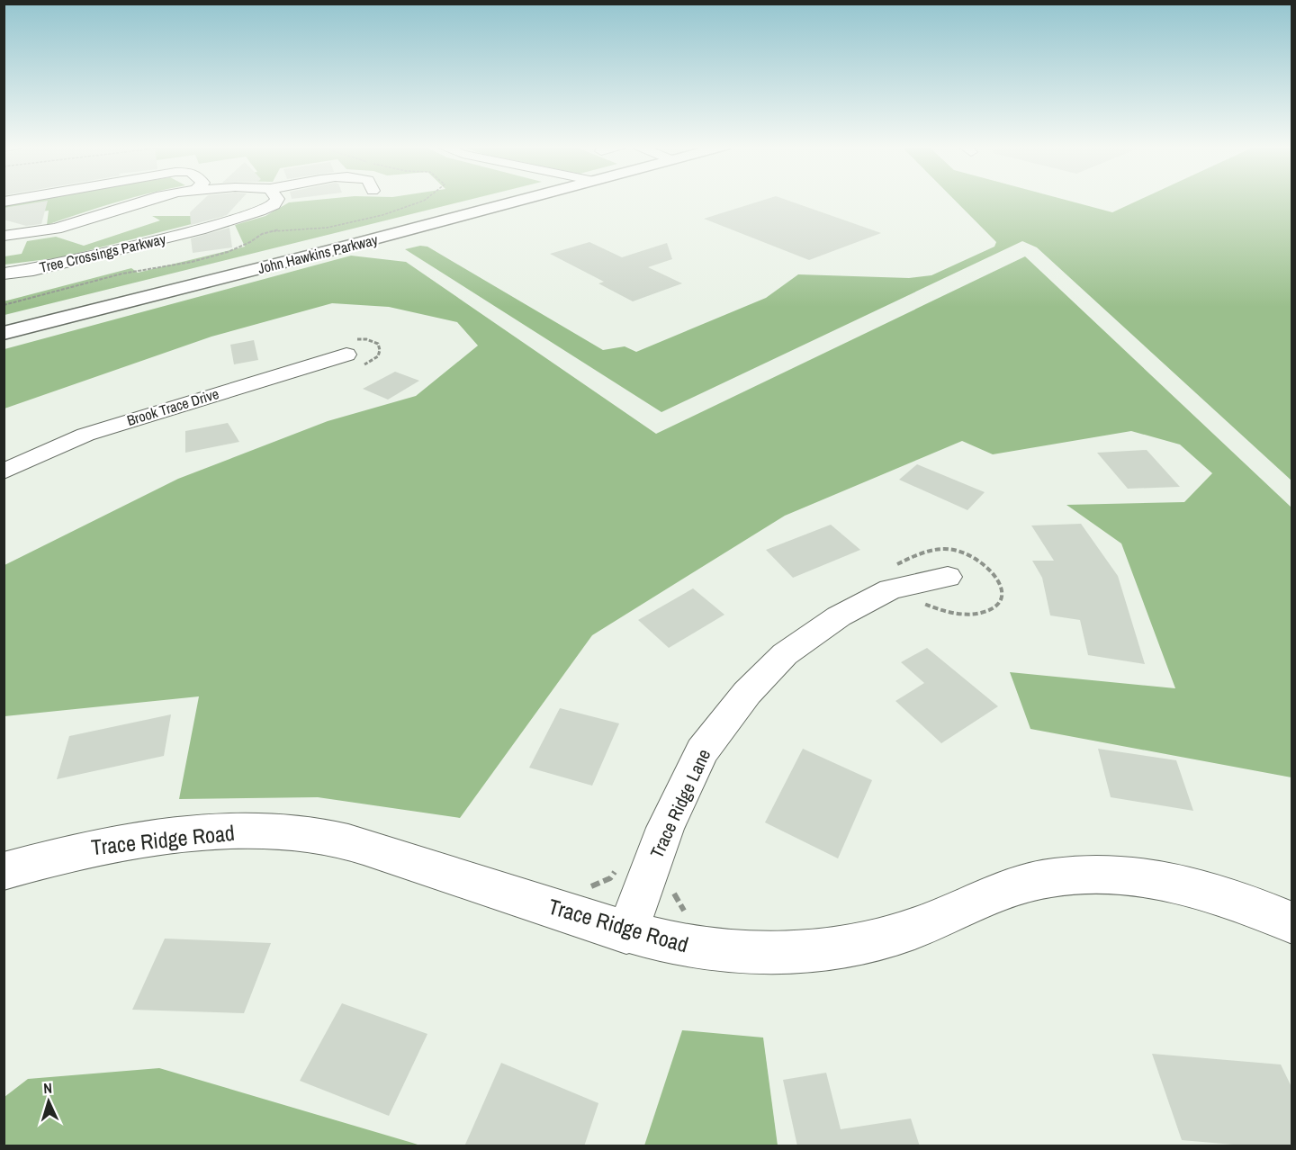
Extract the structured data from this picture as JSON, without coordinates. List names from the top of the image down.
{
  "streets": {
    "main road": ["John Hawkins Parkway"],
    "street": [
      "Tree Crossings Parkway",
      "Brook Trace Drive",
      "Trace Ridge Lane",
      "Trace Ridge Road"
    ]
  },
  "crossings": [
    ["Trace Ridge Lane", "Trace Ridge Road"]
  ],
  "north": "top"
}
